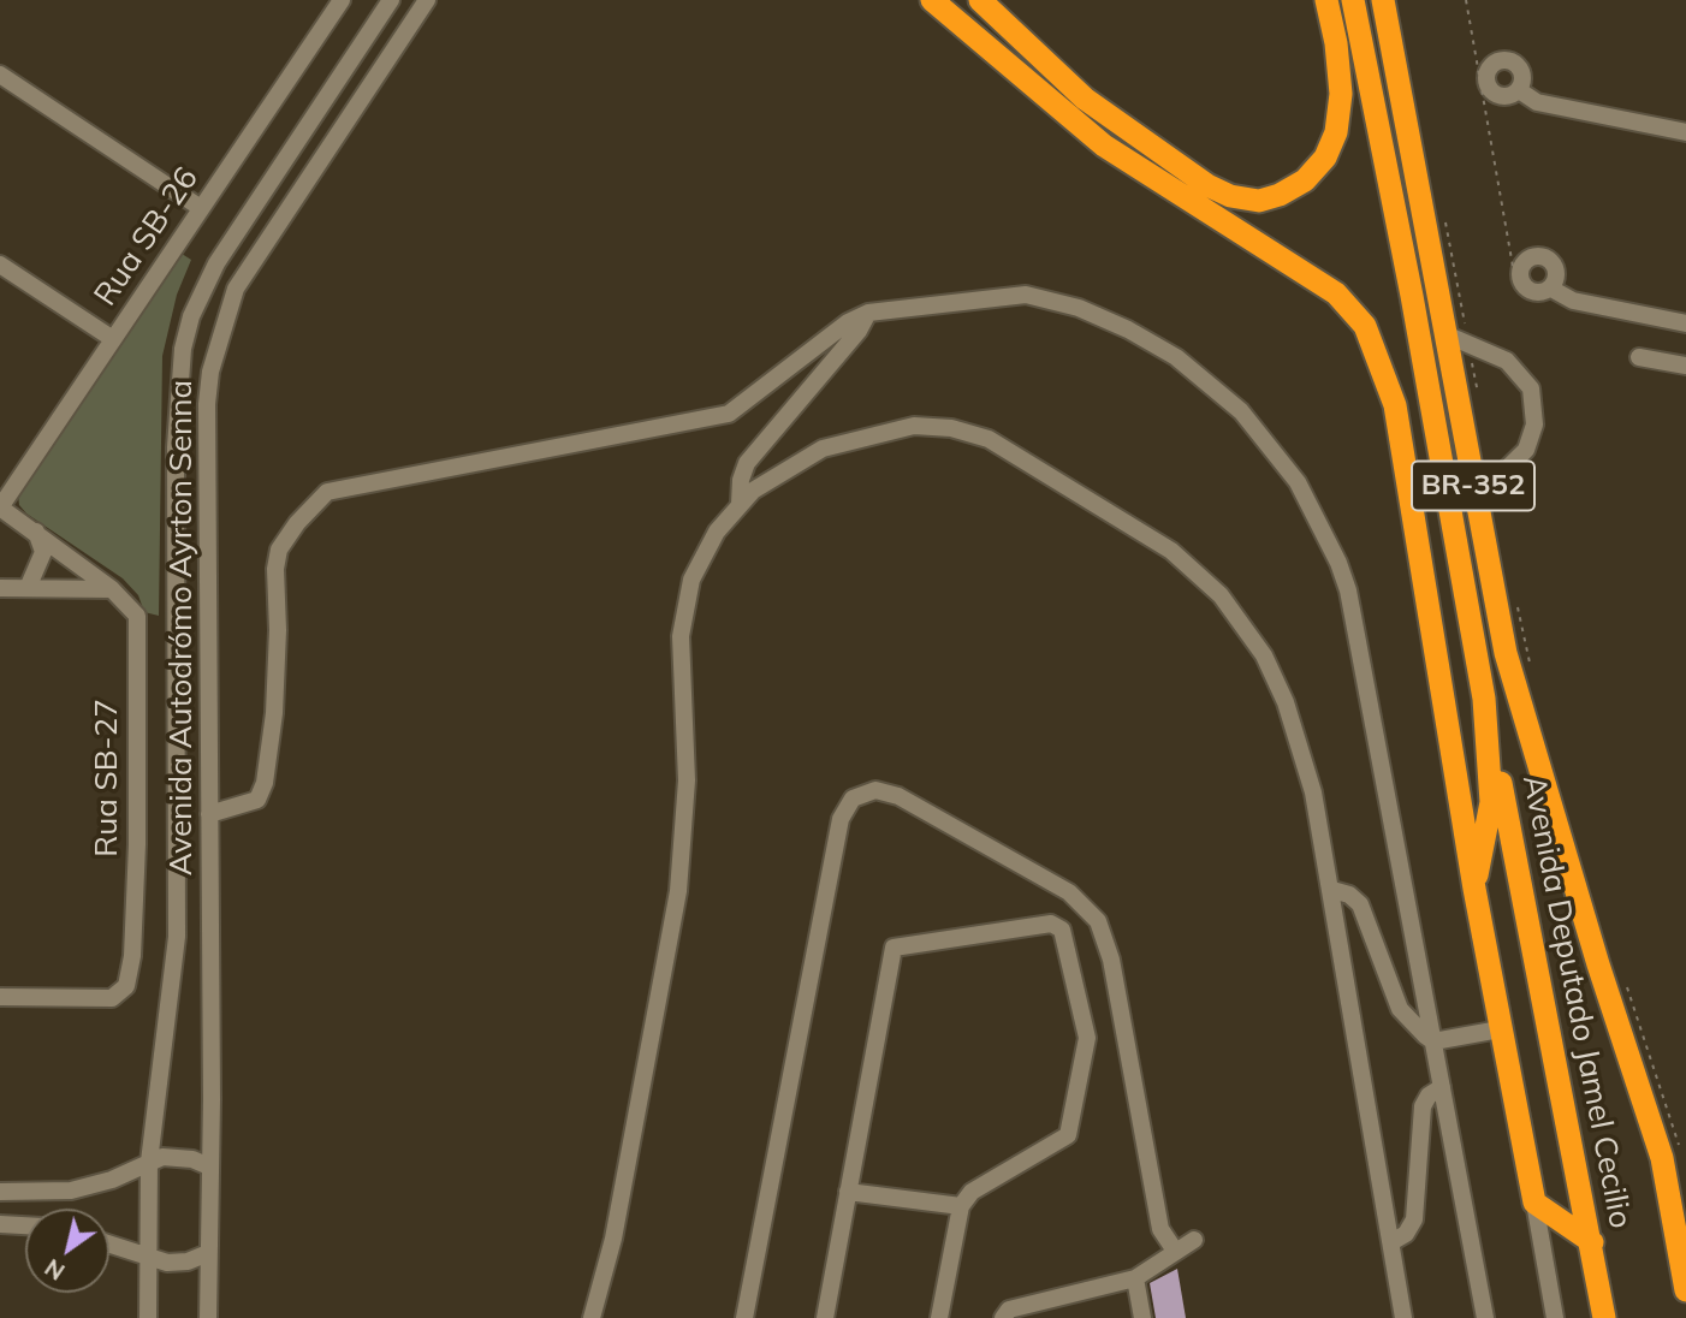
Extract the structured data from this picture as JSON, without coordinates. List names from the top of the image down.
{
  "streets": {
    "highway": ["BR-352", "Avenida Deputado Jamel Cecilio"],
    "street": ["Rua SB-26", "Avenida Autodrómo Ayrton Senna", "Rua SB-27"]
  },
  "crossings": [
    ["Rua SB-26", "Rua SB-27"],
    ["BR-352", "Avenida Deputado Jamel Cecilio"]
  ],
  "north": "bottom left"
}
